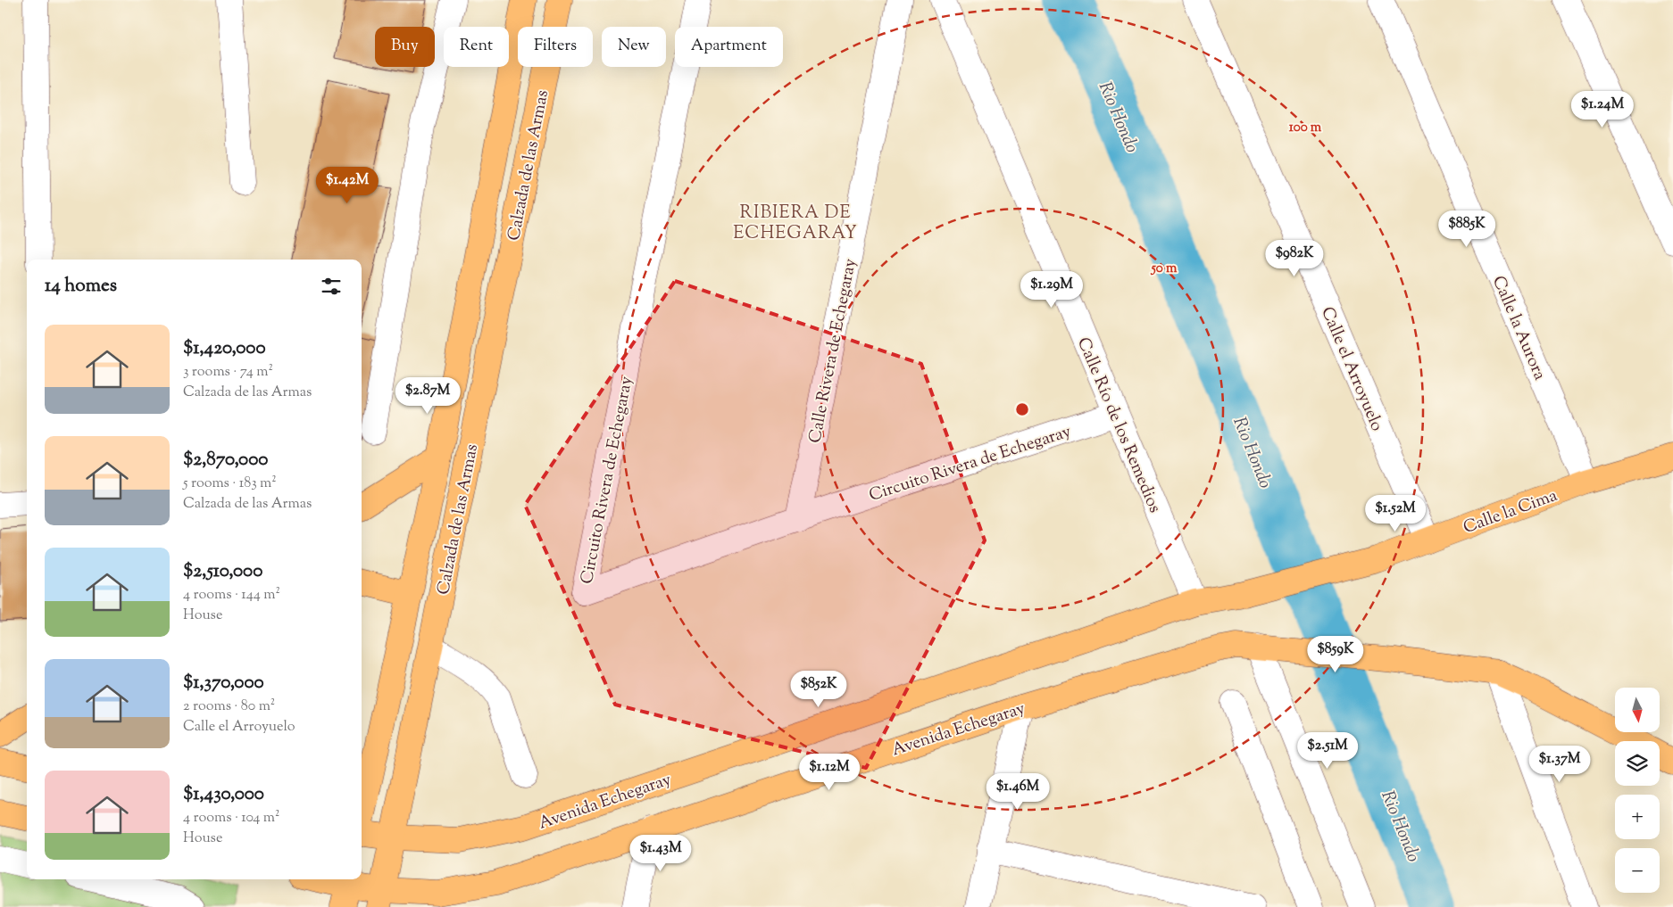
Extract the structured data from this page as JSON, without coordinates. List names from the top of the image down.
{
  "streets": {
    "main road": ["Calzada de las Armas", "Calle la Cima", "Avenida Echegaray"],
    "street": [
      "Calle la Aurora",
      "Calle Rivera de Echegaray",
      "Calle el Arroyuelo",
      "Calle Río de los Remedios",
      "Circuito Rivera de Echegaray"
    ]
  },
  "crossings": [
    ["Calzada de las Armas", "Avenida Echegaray"],
    ["Calle la Aurora", "Calle la Cima"],
    ["Calle Rivera de Echegaray", "Circuito Rivera de Echegaray"],
    ["Calle el Arroyuelo", "Calle la Cima"],
    ["Calle Río de los Remedios", "Circuito Rivera de Echegaray"],
    ["Calle Río de los Remedios", "Avenida Echegaray"],
    ["Calle la Cima", "Avenida Echegaray"]
  ],
  "districts": ["RIBIERA DE ECHEGARAY"],
  "water": ["Rio Hondo"],
  "north": "bottom",
  "page": {
    "chip": [
      "Buy",
      "Rent",
      "Filters",
      "New",
      "Apartment"
    ],
    "price": [
      "$1.24M",
      "$1.42M",
      "$885K",
      "$982K",
      "$1.29M",
      "$2.87M",
      "$1.52M",
      "$859K",
      "$852K",
      "$2.51M",
      "$1.37M",
      "$1.12M",
      "$1.46M",
      "$1.43M"
    ],
    "heading": "14 homes",
    "list": [
      {
        "name": "$1,420,000",
        "note": "3 rooms · 74 m² · Calzada de las Armas"
      },
      {
        "name": "$2,870,000",
        "note": "5 rooms · 183 m² · Calzada de las Armas"
      },
      {
        "name": "$2,510,000",
        "note": "4 rooms · 144 m² · House"
      },
      {
        "name": "$1,370,000",
        "note": "2 rooms · 80 m² · Calle el Arroyuelo"
      },
      {
        "name": "$1,430,000",
        "note": "4 rooms · 104 m² · House"
      }
    ],
    "map_buttons": ["+", "−"]
  },
  "rings": ["100 m", "50 m"]
}
